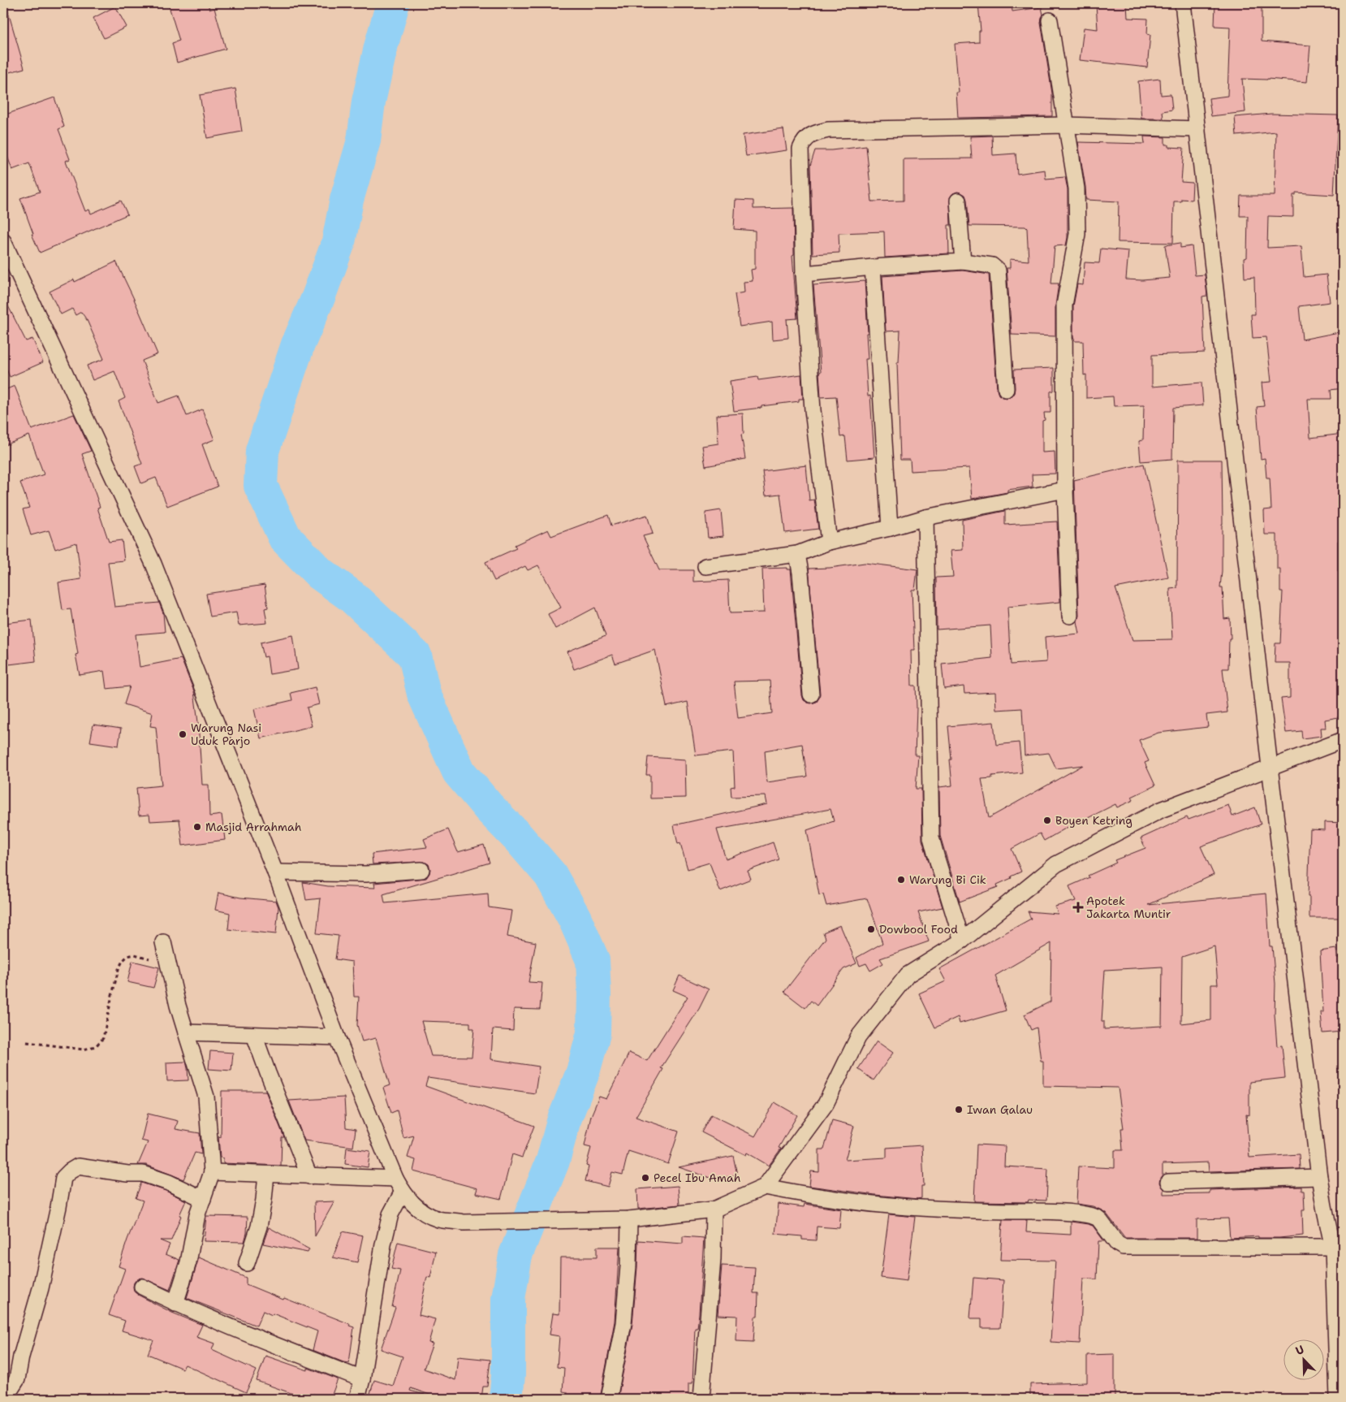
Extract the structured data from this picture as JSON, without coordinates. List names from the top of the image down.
{
  "places": {
    "other": [
      "Warung Nasi Uduk Parjo",
      "Boyen Ketring",
      "Masjid Arrahmah",
      "Warung Bi Cik",
      "Dowbool Food",
      "Iwan Galau",
      "Pecel Ibu Amah"
    ],
    "health": ["Apotek Jakarta Muntir"]
  },
  "north": "top left"
}
